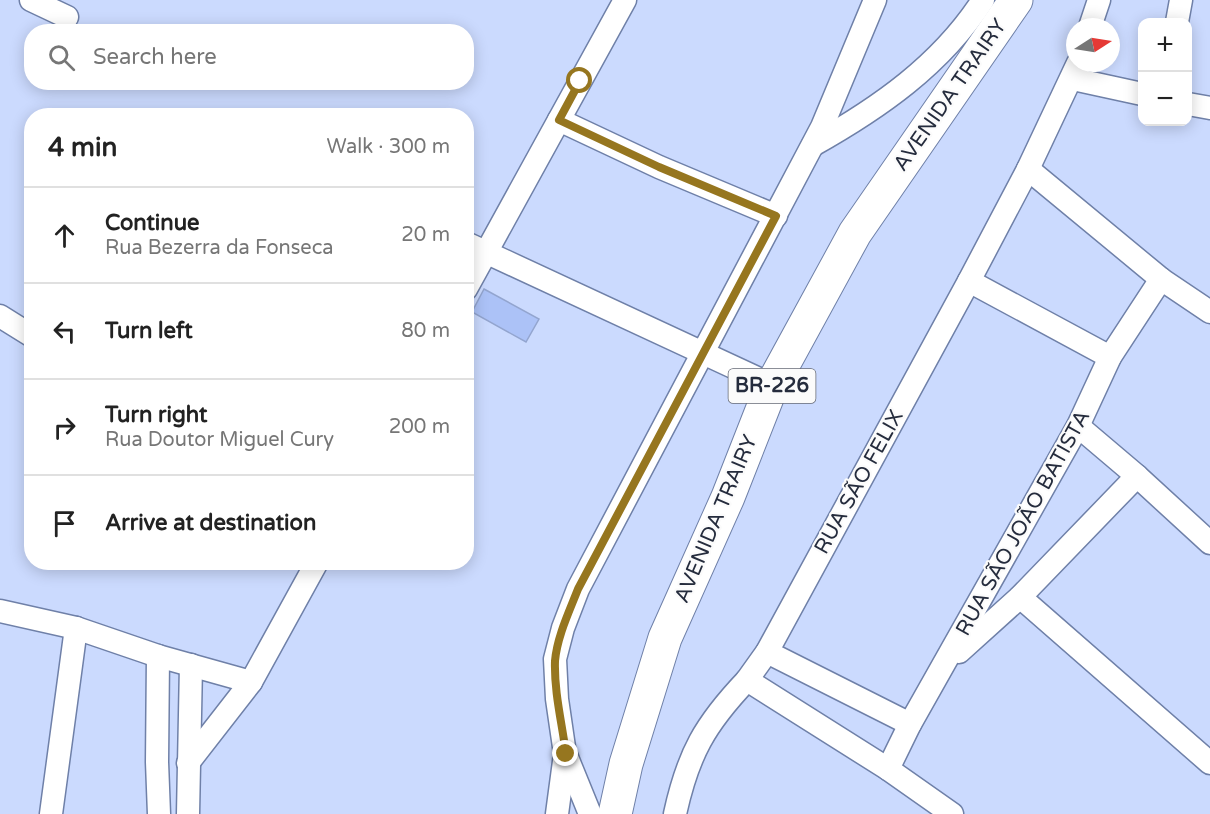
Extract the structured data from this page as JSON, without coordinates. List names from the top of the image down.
{
  "streets": {
    "highway": ["AVENIDA TRAIRY", "BR-226"],
    "street": ["RUA SÃO FELIX", "RUA SÃO JOÃO BATISTA"]
  },
  "north": "right",
  "page": {
    "map_buttons": ["+", "−"],
    "search": "Search here",
    "heading": ["4 min", "Walk · 300 m"],
    "list": [
      ["Continue", "Rua Bezerra da Fonseca", "20 m"],
      ["Turn left", "80 m"],
      ["Turn right", "Rua Doutor Miguel Cury", "200 m"],
      "Arrive at destination"
    ]
  }
}
